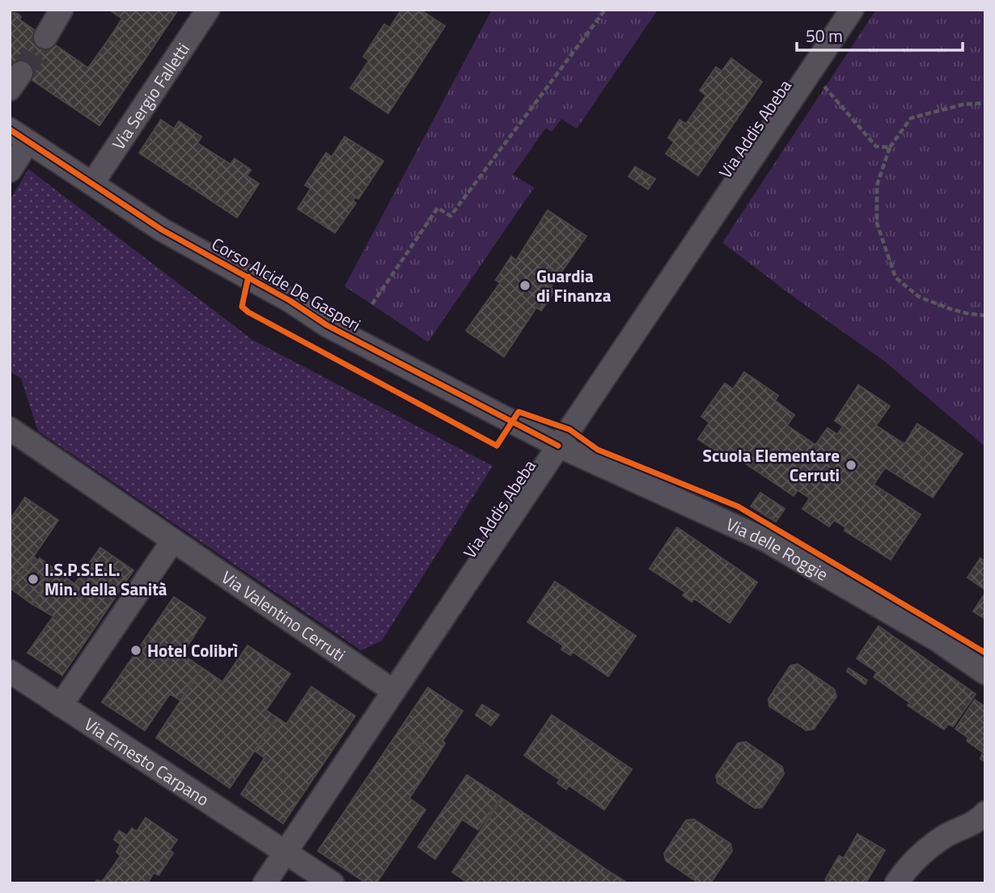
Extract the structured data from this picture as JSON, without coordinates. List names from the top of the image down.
{
  "streets": {
    "street": [
      "Via Sergio Falletti",
      "Via Addis Abeba",
      "Corso Alcide De Gasperi",
      "Via delle Roggie",
      "Via Valentino Cerruti",
      "Via Ernesto Carpano"
    ]
  },
  "crossings": [
    ["Via Sergio Falletti", "Corso Alcide De Gasperi"],
    ["Via Addis Abeba", "Corso Alcide De Gasperi"],
    ["Via Addis Abeba", "Via delle Roggie"],
    ["Via Addis Abeba", "Via Valentino Cerruti"],
    ["Via Addis Abeba", "Via Ernesto Carpano"],
    ["Corso Alcide De Gasperi", "Via delle Roggie"]
  ],
  "places": [
    "Guardia di Finanza",
    "Scuola Elementare Cerruti",
    "I.S.P.S.E.L. Min. della Sanità",
    "Hotel Colibrì"
  ],
  "scale_bar": "50 m"
}
